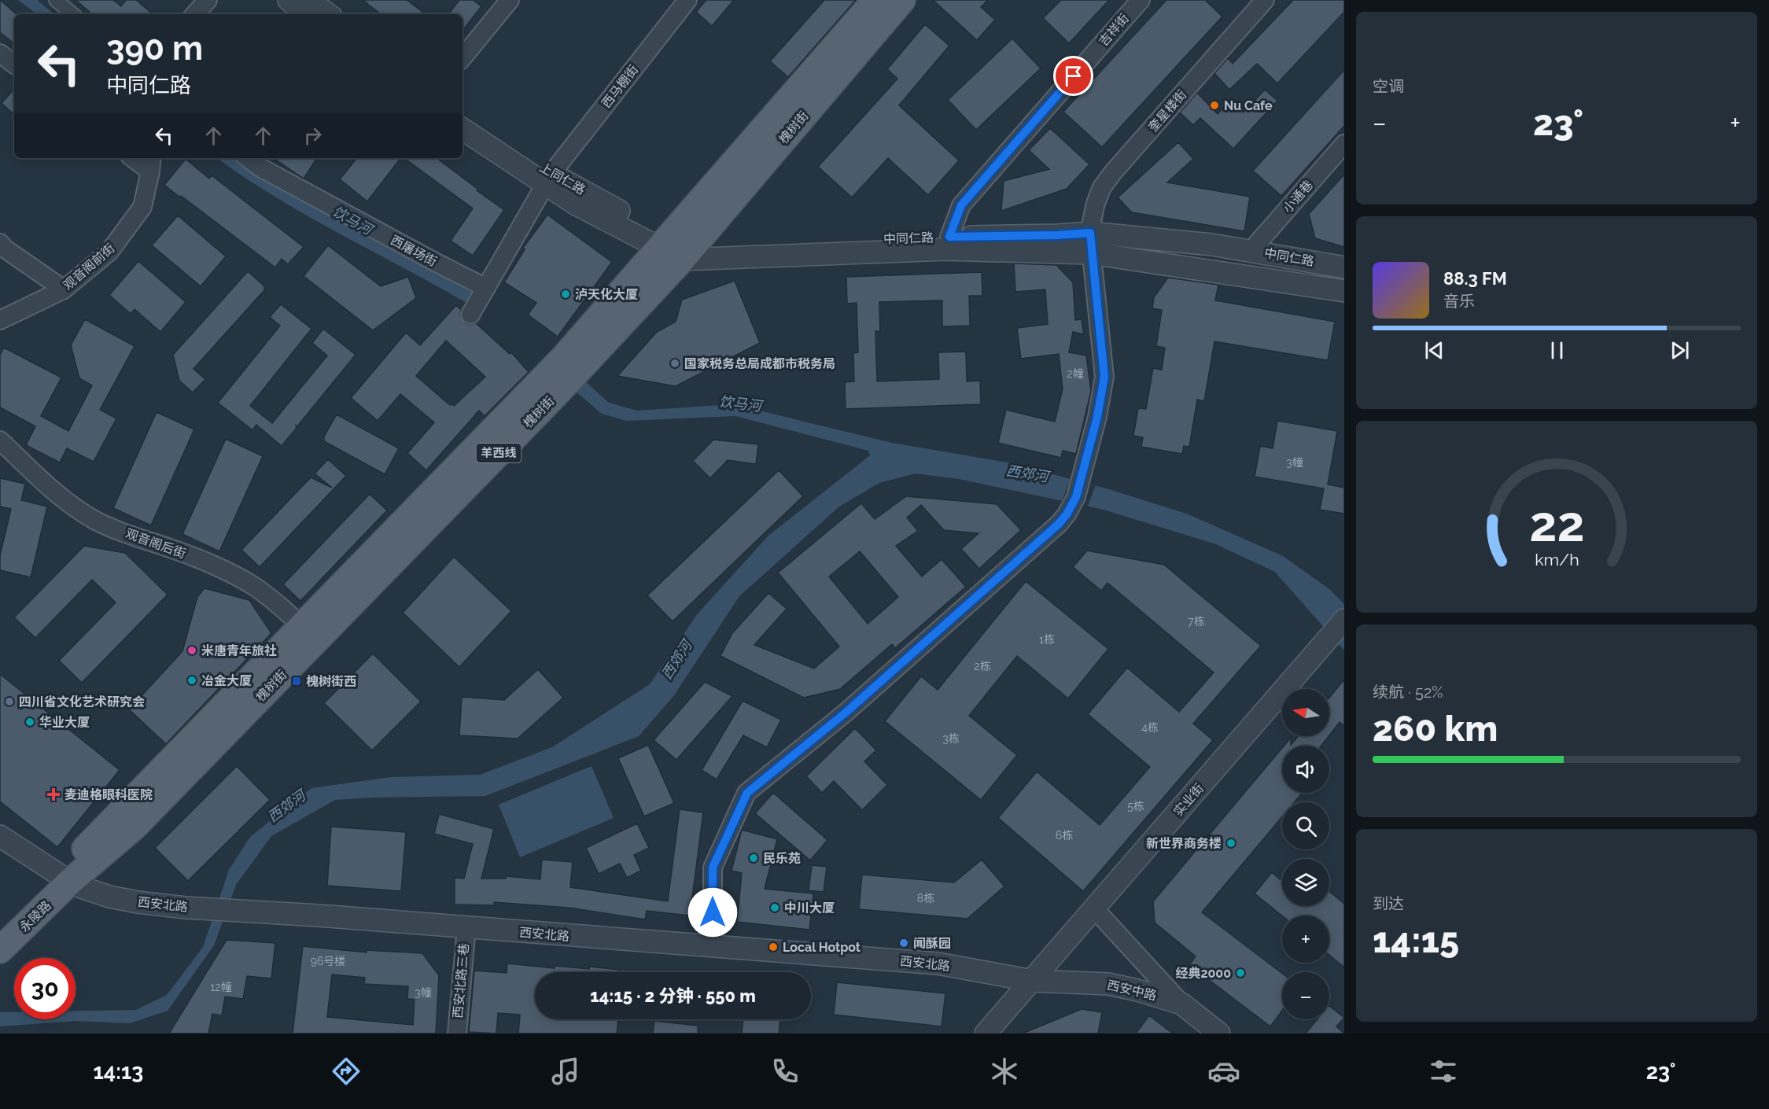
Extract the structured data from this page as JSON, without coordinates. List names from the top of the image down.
{
  "streets": {
    "main road": ["槐树街", "羊西线", "永陵路"],
    "street": [
      "吉祥街",
      "西马棚街",
      "奎星楼街",
      "上同仁路",
      "小通巷",
      "中同仁路",
      "西屠场街",
      "观音阁前街",
      "观音阁后街",
      "实业街",
      "西安北路",
      "西安北路三巷",
      "西安中路"
    ]
  },
  "crossings": [
    ["吉祥街", "中同仁路"],
    ["西马棚街", "上同仁路"],
    ["奎星楼街", "中同仁路"],
    ["奎星楼街", "西安北路"],
    ["槐树街", "上同仁路"],
    ["槐树街", "中同仁路"],
    ["槐树街", "观音阁后街"],
    ["槐树街", "西安北路"],
    ["槐树街", "永陵路"],
    ["上同仁路", "中同仁路"],
    ["小通巷", "中同仁路"],
    ["实业街", "西安北路"],
    ["实业街", "西安中路"],
    ["西安北路", "永陵路"],
    ["西安北路", "西安北路三巷"],
    ["西安北路", "西安中路"]
  ],
  "water": ["饮马河", "西郊河"],
  "places": {
    "other": [
      "Nu Cafe",
      "泸天化大厦",
      "国家税务总局成都市税务局",
      "米唐青年旅社",
      "冶金大厦",
      "四川省文化艺术研究会",
      "华业大厦",
      "新世界商务楼",
      "民乐苑",
      "中川大厦",
      "闻酥园",
      "Local Hotpot",
      "经典2000"
    ],
    "transit": ["槐树街西"],
    "health": ["麦迪格眼科医院"]
  },
  "house_numbers": [
    "2幢",
    "3幢",
    "7栋",
    "1栋",
    "2栋",
    "4栋",
    "3栋",
    "5栋",
    "6栋",
    "8栋",
    "96号楼",
    "12幢",
    "3幢"
  ],
  "north": "left",
  "page": {
    "tile": [
      "空调",
      ["续航 · 52%", "260 km"],
      ["到达", "14:15"]
    ],
    "turn": ["390 m", "中同仁路"],
    "heat": ["−", "23°", "+"],
    "song": ["88.3 FM", "音乐"],
    "map_buttons": ["+", "−"],
    "limit": "30",
    "trip": "14:15 · 2 分钟 · 550 m",
    "tabs": ["14:13", "23°"],
    "gauge": ["22", "km/h"]
  }
}
